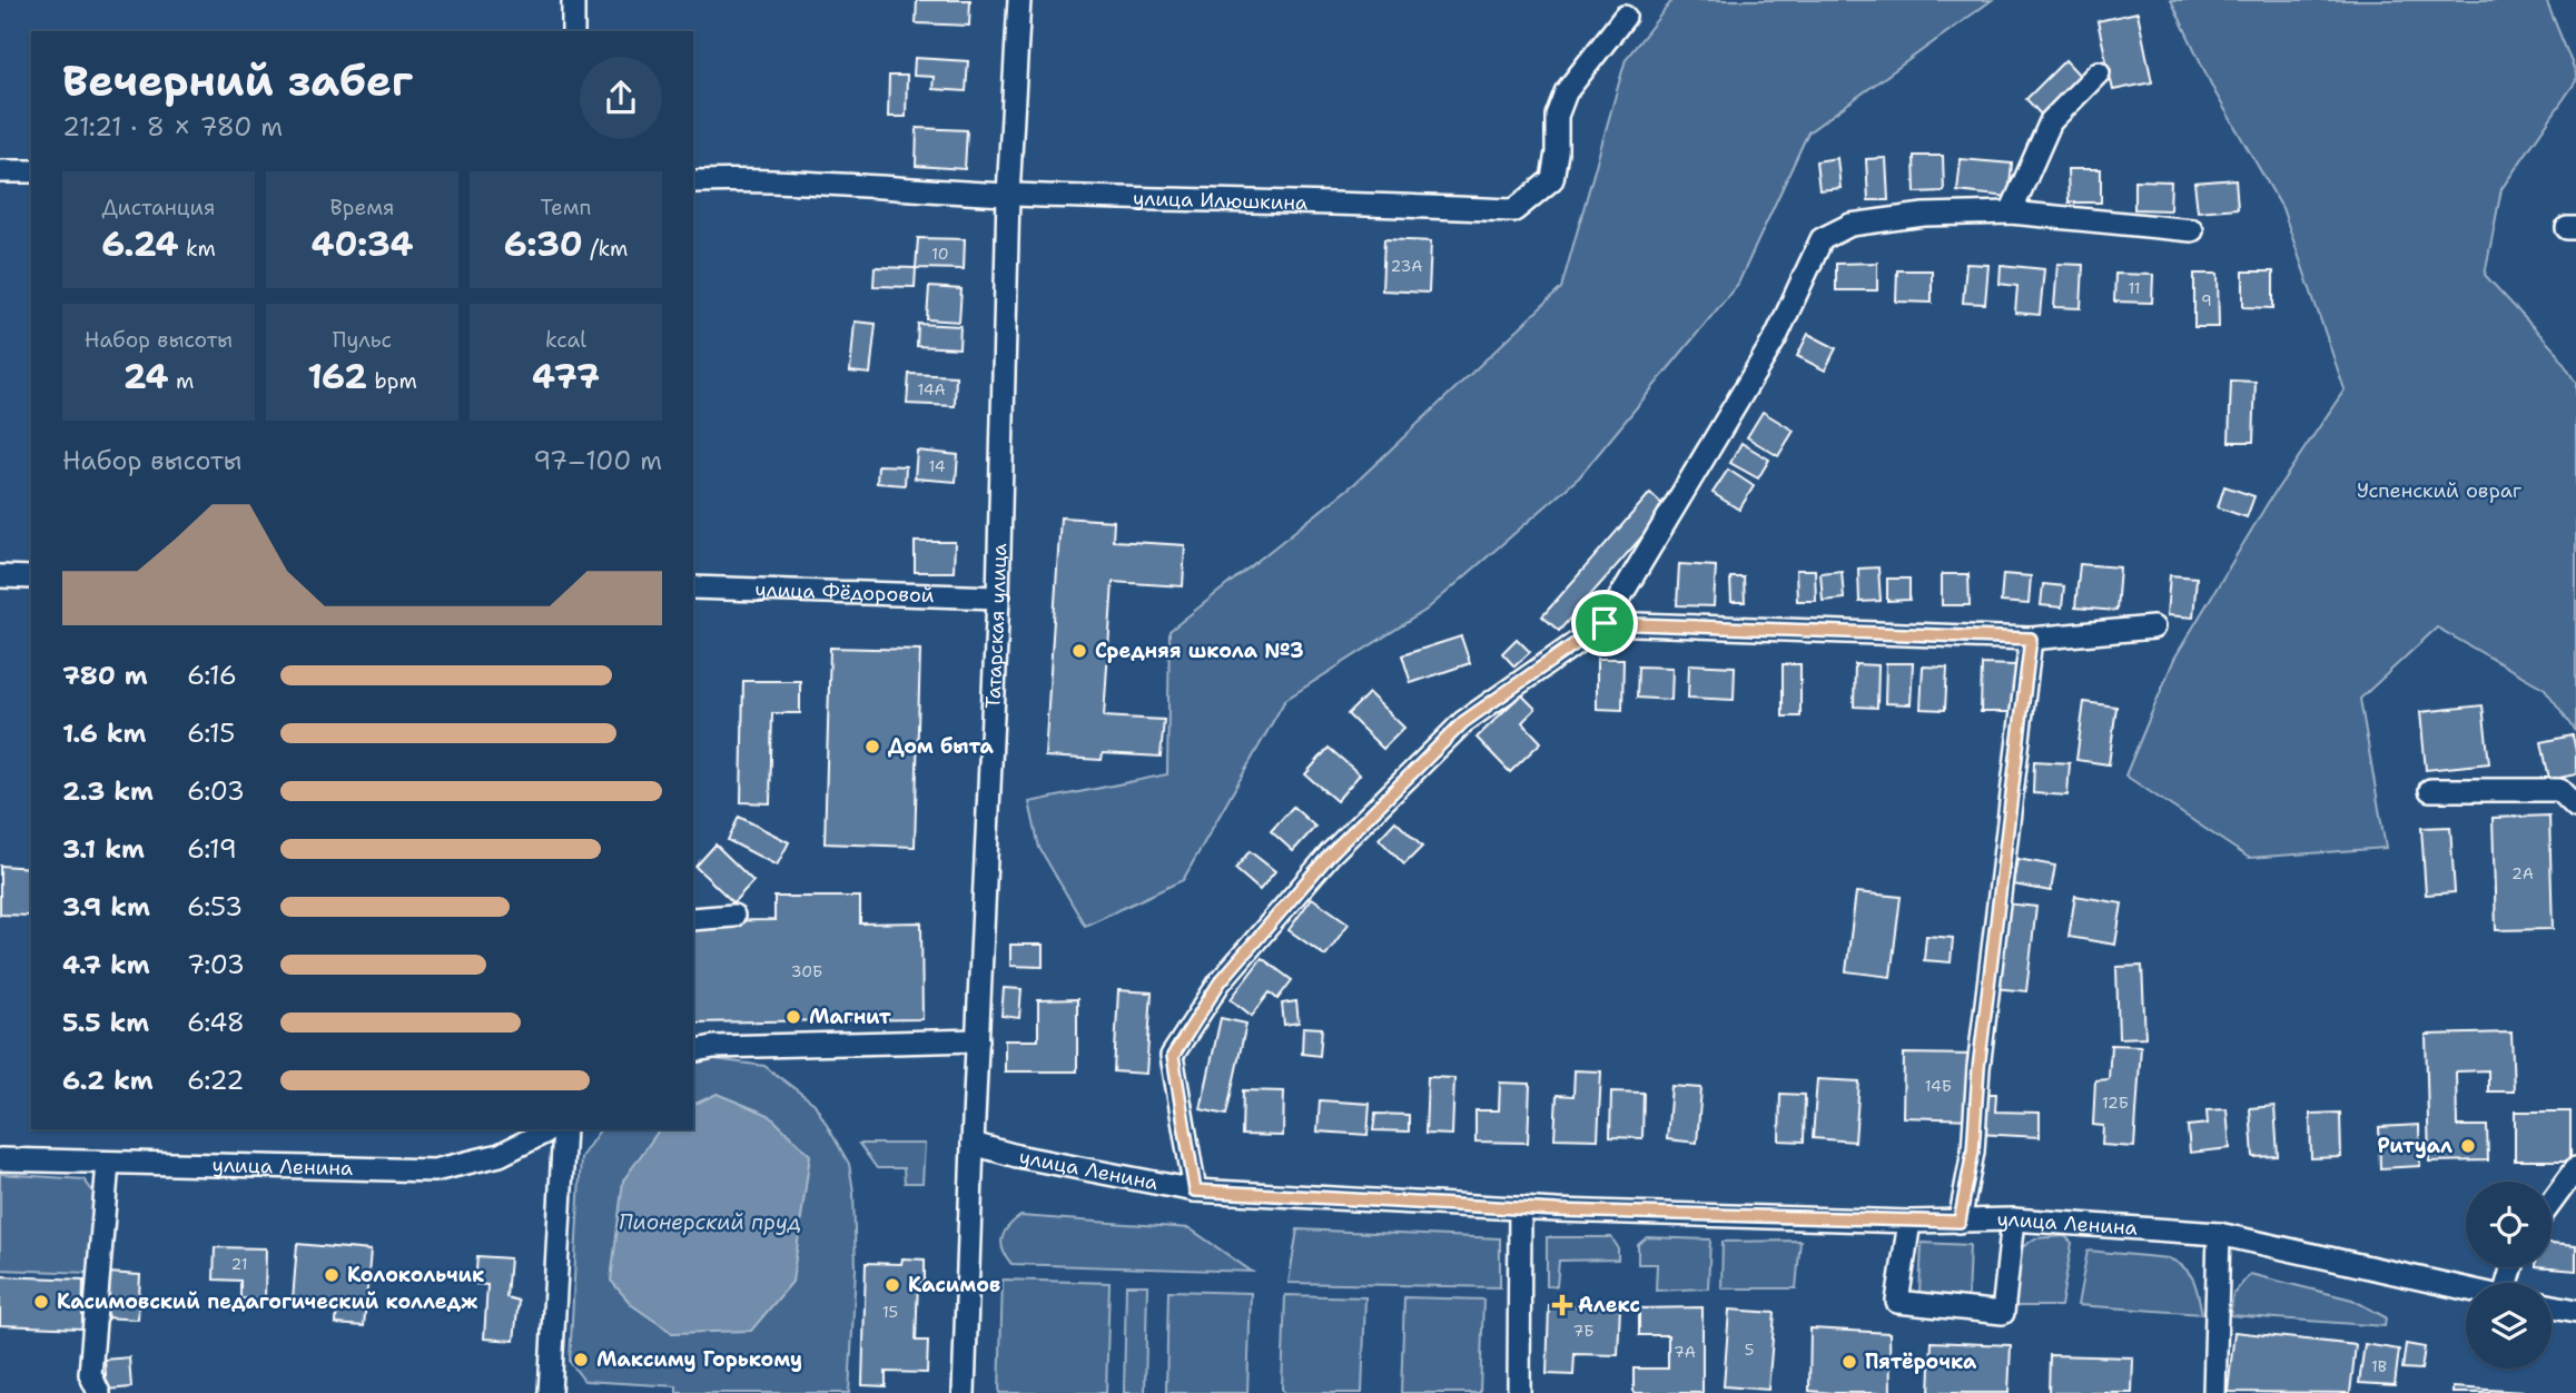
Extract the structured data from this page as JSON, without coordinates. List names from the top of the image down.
{
  "streets": {
    "street": [
      "улица Илюшкина",
      "улица Фёдоровой",
      "Татарская улица",
      "улица Ленина"
    ]
  },
  "crossings": [
    ["улица Илюшкина", "Татарская улица"],
    ["улица Фёдоровой", "Татарская улица"],
    ["Татарская улица", "улица Ленина"]
  ],
  "water": ["Пионерский пруд"],
  "parks": ["Успенский овраг"],
  "places": {
    "other": [
      "Средняя школа №3",
      "Дом быта",
      "Магнит",
      "Ритуал",
      "Колокольчик",
      "Касимов",
      "Касимовский педагогический колледж",
      "Максиму Горькому",
      "Пятёрочка"
    ],
    "health": ["Алекс"]
  },
  "house_numbers": [
    "10",
    "23А",
    "11",
    "9",
    "14А",
    "14",
    "2А",
    "30Б",
    "14Б",
    "12Б",
    "21",
    "15",
    "7Б",
    "5",
    "7А",
    "1В"
  ],
  "page": {
    "heading": ["Вечерний забег", "21:21 · 8 × 780 m"],
    "stats": [
      ["Дистанция", "6.24 km"],
      ["Время", "40:34"],
      ["Темп", "6:30 /km"],
      ["Набор высоты", "24 m"],
      ["Пульс", "162 bpm"],
      ["kcal", "477"]
    ],
    "chart": ["Набор высоты", "97–100 m"],
    "list": [
      {
        "name": "780 m",
        "note": "6:16"
      },
      {
        "name": "1.6 km",
        "note": "6:15"
      },
      {
        "name": "2.3 km",
        "note": "6:03"
      },
      {
        "name": "3.1 km",
        "note": "6:19"
      },
      {
        "name": "3.9 km",
        "note": "6:53"
      },
      {
        "name": "4.7 km",
        "note": "7:03"
      },
      {
        "name": "5.5 km",
        "note": "6:48"
      },
      {
        "name": "6.2 km",
        "note": "6:22"
      }
    ]
  }
}
